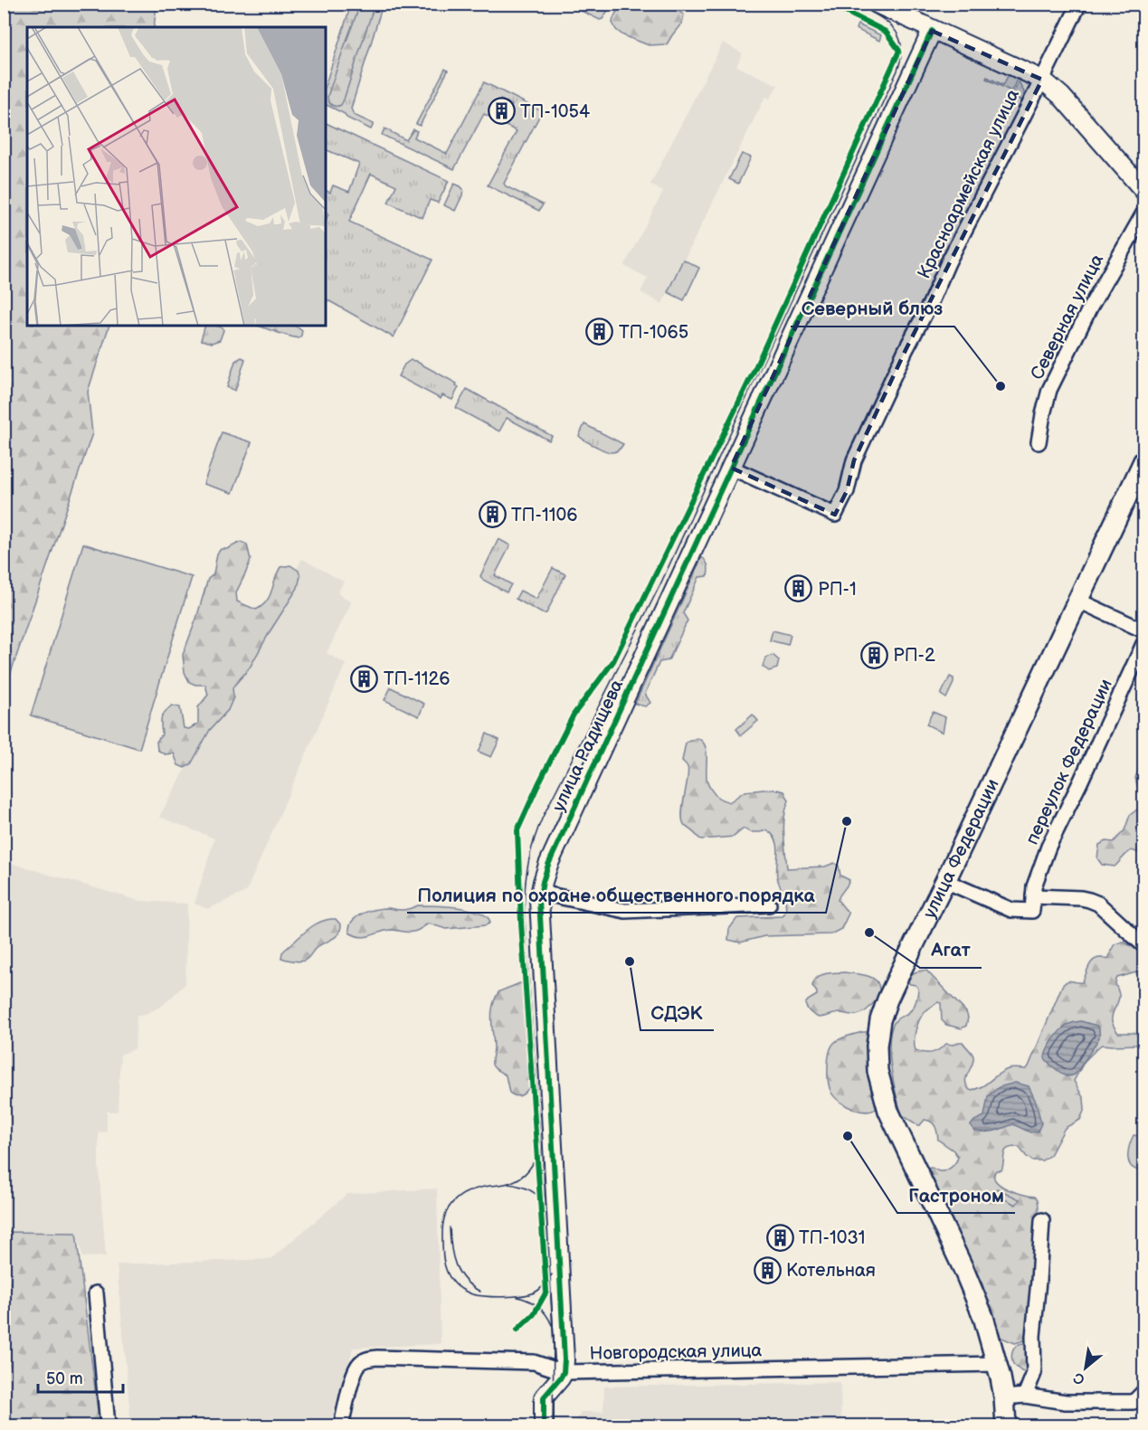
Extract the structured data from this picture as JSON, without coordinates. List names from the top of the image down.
{
  "streets": {
    "main road": ["улица Федерации"],
    "street": [
      "Красноармейская улица",
      "Северная улица",
      "улица Радищева",
      "переулок Федерации",
      "Новгородская улица"
    ]
  },
  "crossings": [
    ["Красноармейская улица", "улица Радищева"],
    ["улица Радищева", "Новгородская улица"],
    ["переулок Федерации", "улица Федерации"],
    ["улица Федерации", "Новгородская улица"]
  ],
  "places": {
    "building": [
      "ТП-1054",
      "ТП-1065",
      "ТП-1106",
      "РП-1",
      "РП-2",
      "ТП-1126",
      "ТП-1031",
      "Котельная"
    ],
    "other": [
      "Северный блюз",
      "Полиция по охране общественного порядка",
      "Агат",
      "СДЭК",
      "Гастроном"
    ]
  },
  "scale_bar": "50 m",
  "north": "bottom left"
}
